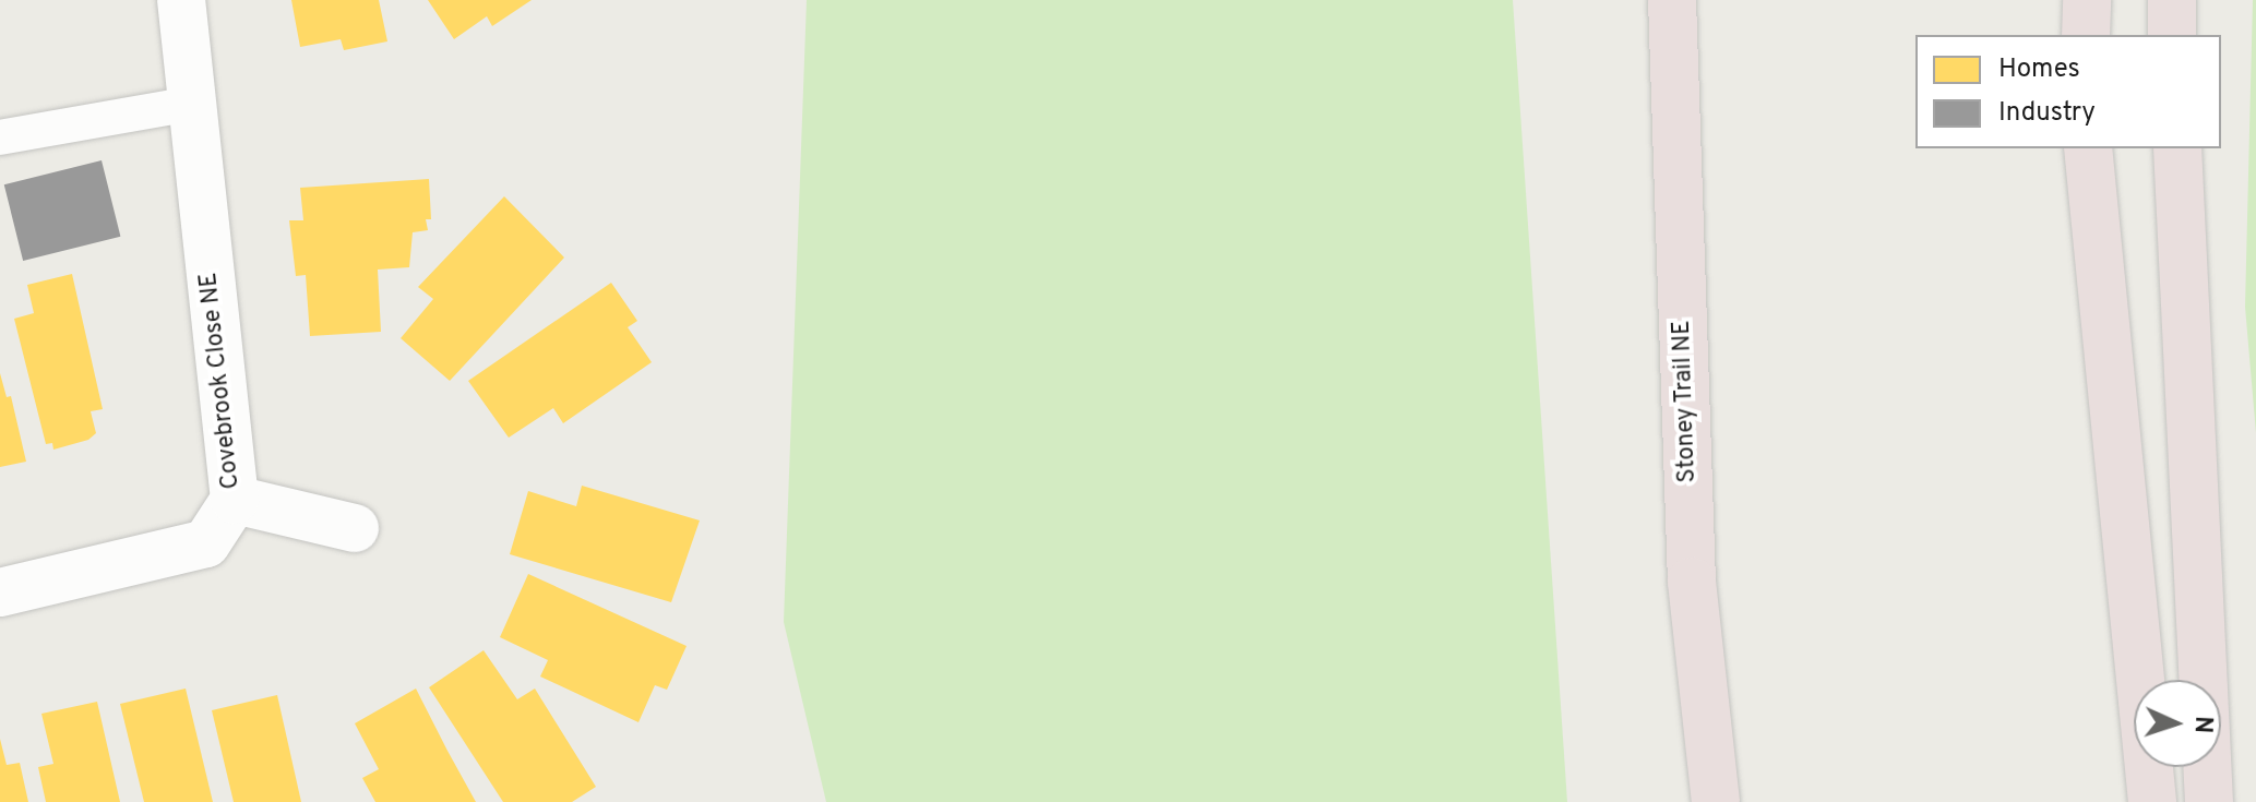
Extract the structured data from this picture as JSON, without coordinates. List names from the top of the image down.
{
  "streets": {
    "highway": ["Stoney Trail NE"],
    "street": ["Covebrook Close NE"]
  },
  "legend": ["Homes", "Industry"],
  "north": "right"
}
